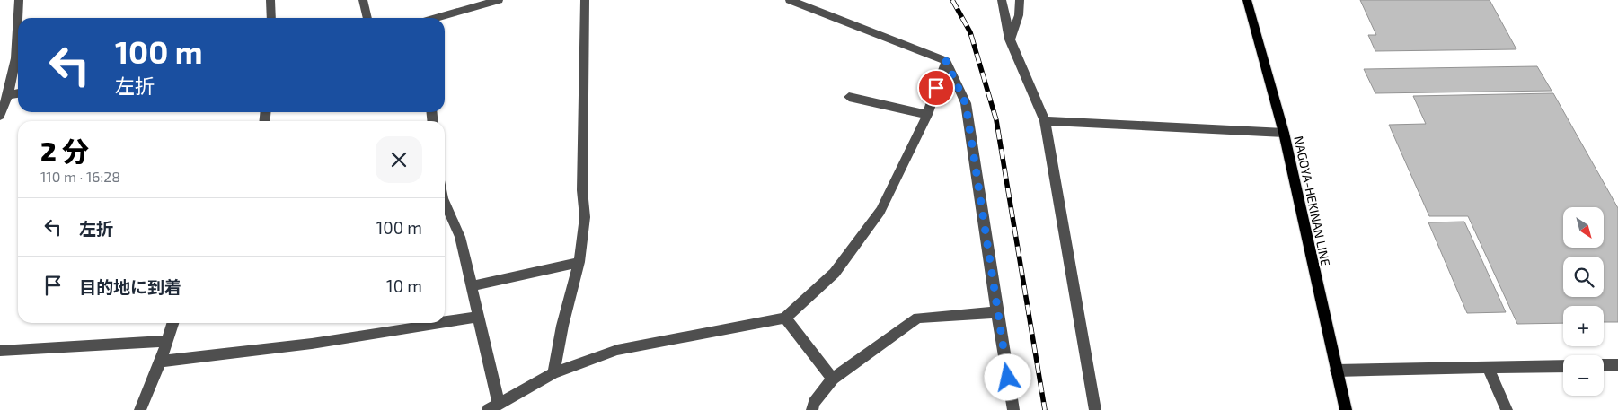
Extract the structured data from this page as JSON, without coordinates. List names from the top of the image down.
{
  "streets": {
    "main road": ["NAGOYA-HEKINAN LINE"]
  },
  "north": "bottom right",
  "page": {
    "turn": ["100 m", "左折"],
    "heading": ["2 分", "110 m · 16:28"],
    "list": [
      {
        "name": "左折",
        "value": "100 m"
      },
      {
        "name": "目的地に到着",
        "value": "10 m"
      }
    ],
    "map_buttons": ["+", "−"]
  }
}
